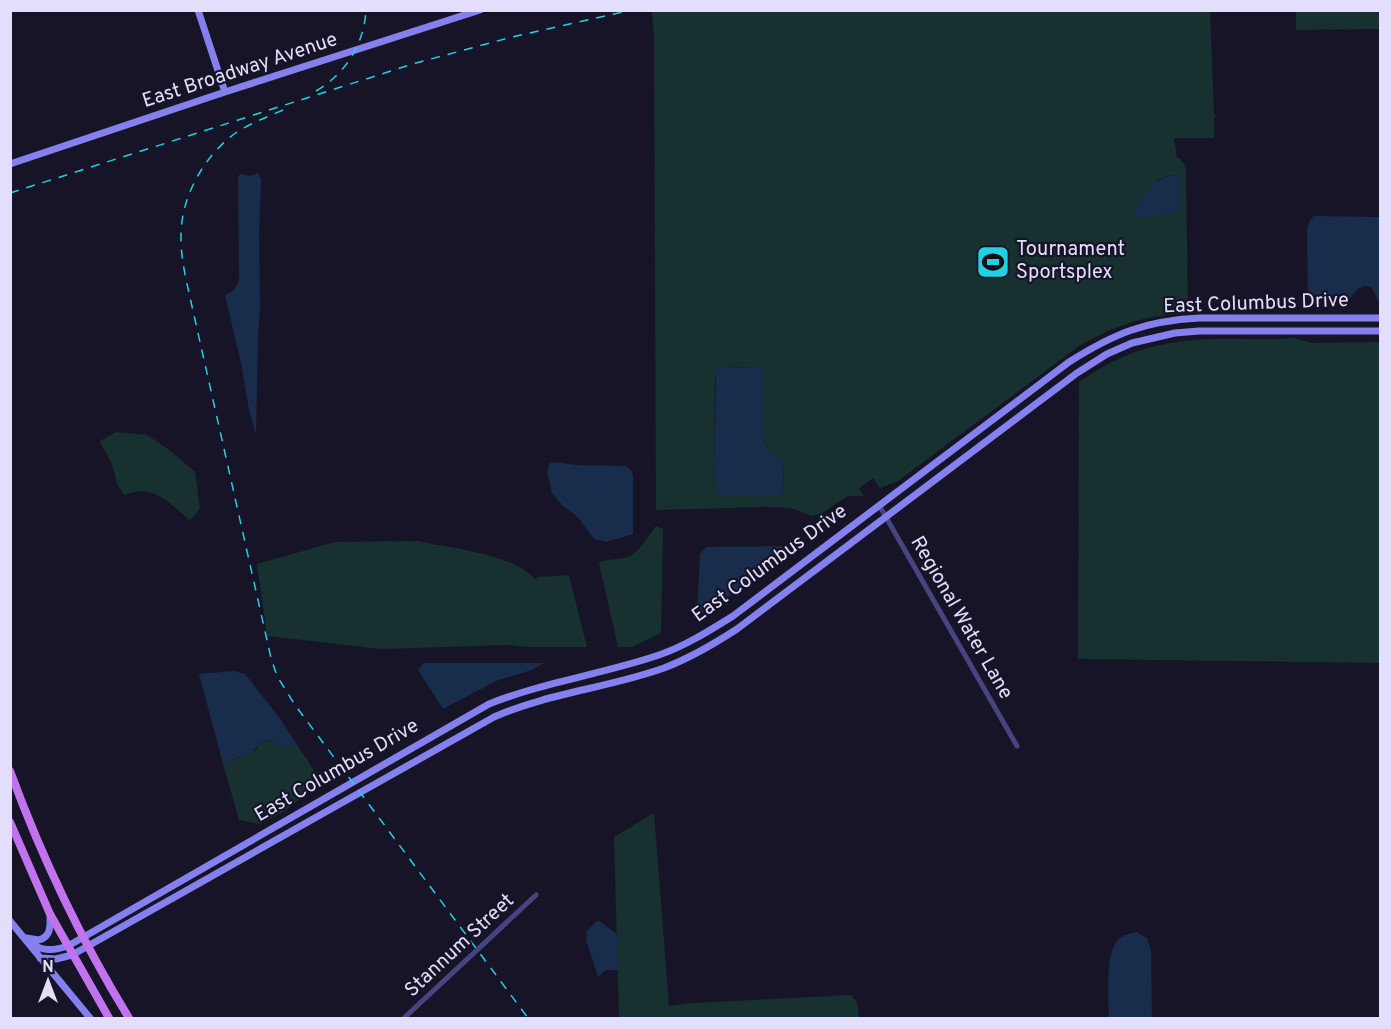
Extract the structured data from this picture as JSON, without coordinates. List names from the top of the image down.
{
  "streets": {
    "street": [
      "East Broadway Avenue",
      "East Columbus Drive",
      "Regional Water Lane",
      "Stannum Street"
    ]
  },
  "crossings": [
    ["East Columbus Drive", "Regional Water Lane"]
  ],
  "places": {
    "sports": ["Tournament Sportsplex"]
  },
  "north": "top"
}
